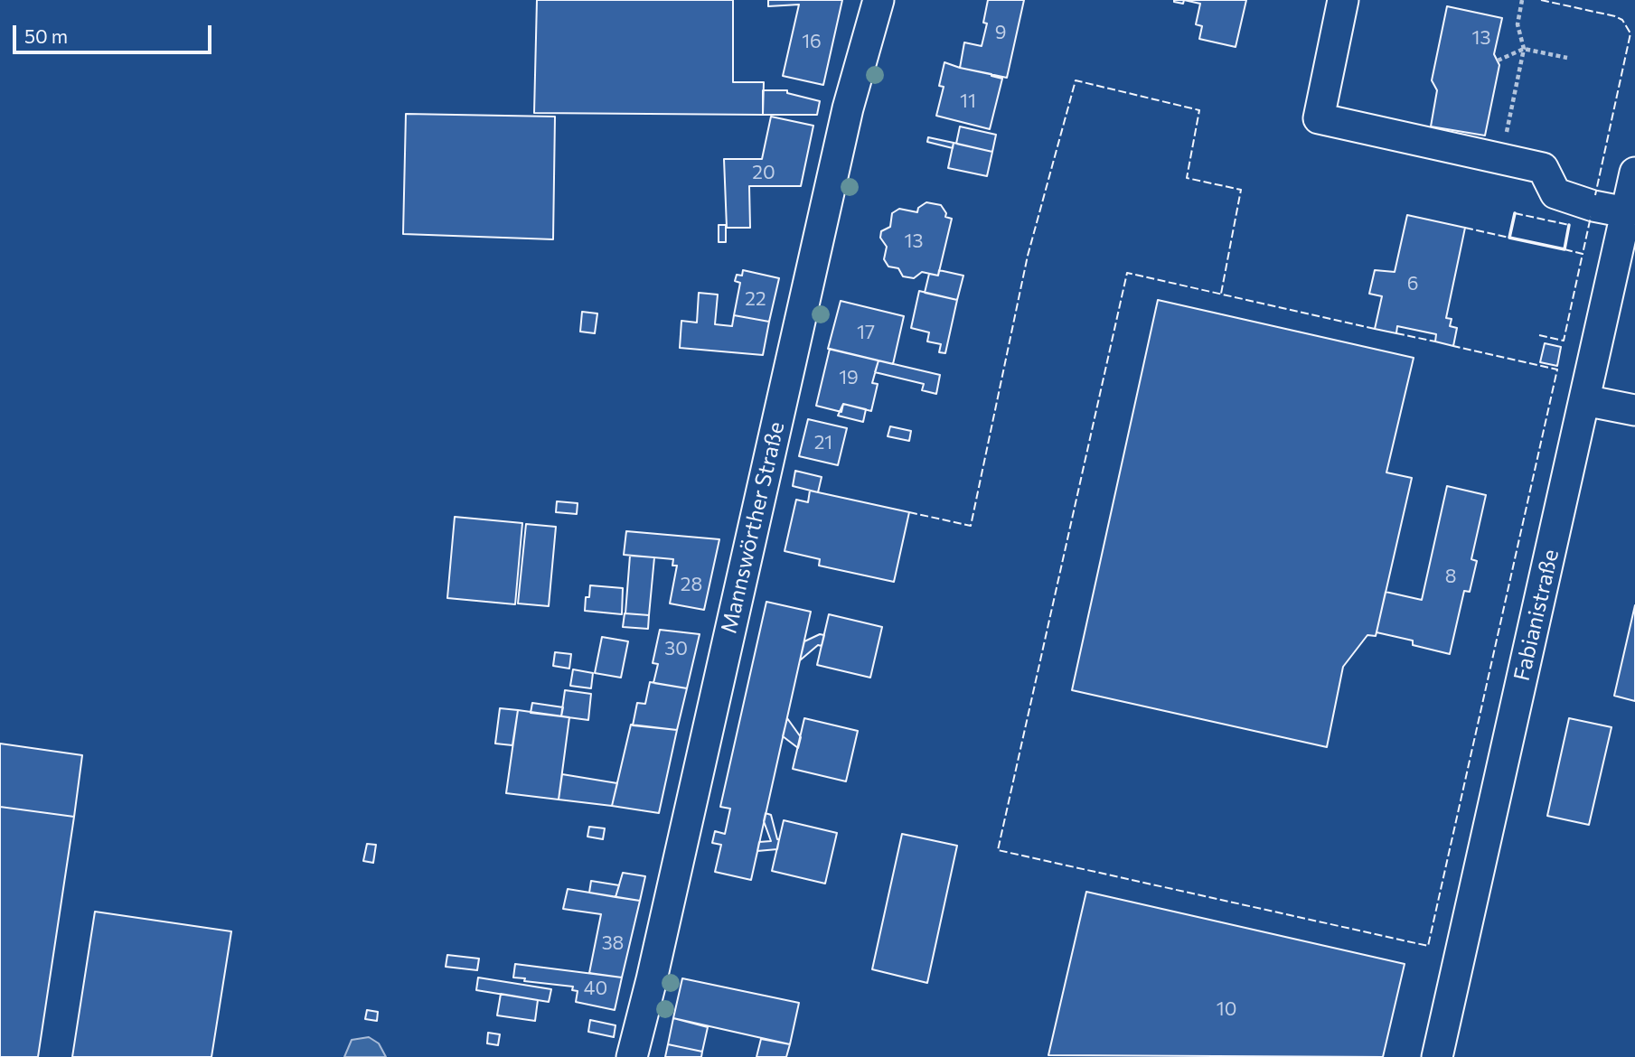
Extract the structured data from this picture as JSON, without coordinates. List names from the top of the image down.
{
  "streets": {
    "street": ["Mannswörther Straße", "Fabianistraße"]
  },
  "house_numbers": [
    "9",
    "13",
    "16",
    "11",
    "20",
    "13",
    "6",
    "22",
    "17",
    "19",
    "21",
    "8",
    "28",
    "30",
    "38",
    "40",
    "10"
  ],
  "scale_bar": "50 m"
}
